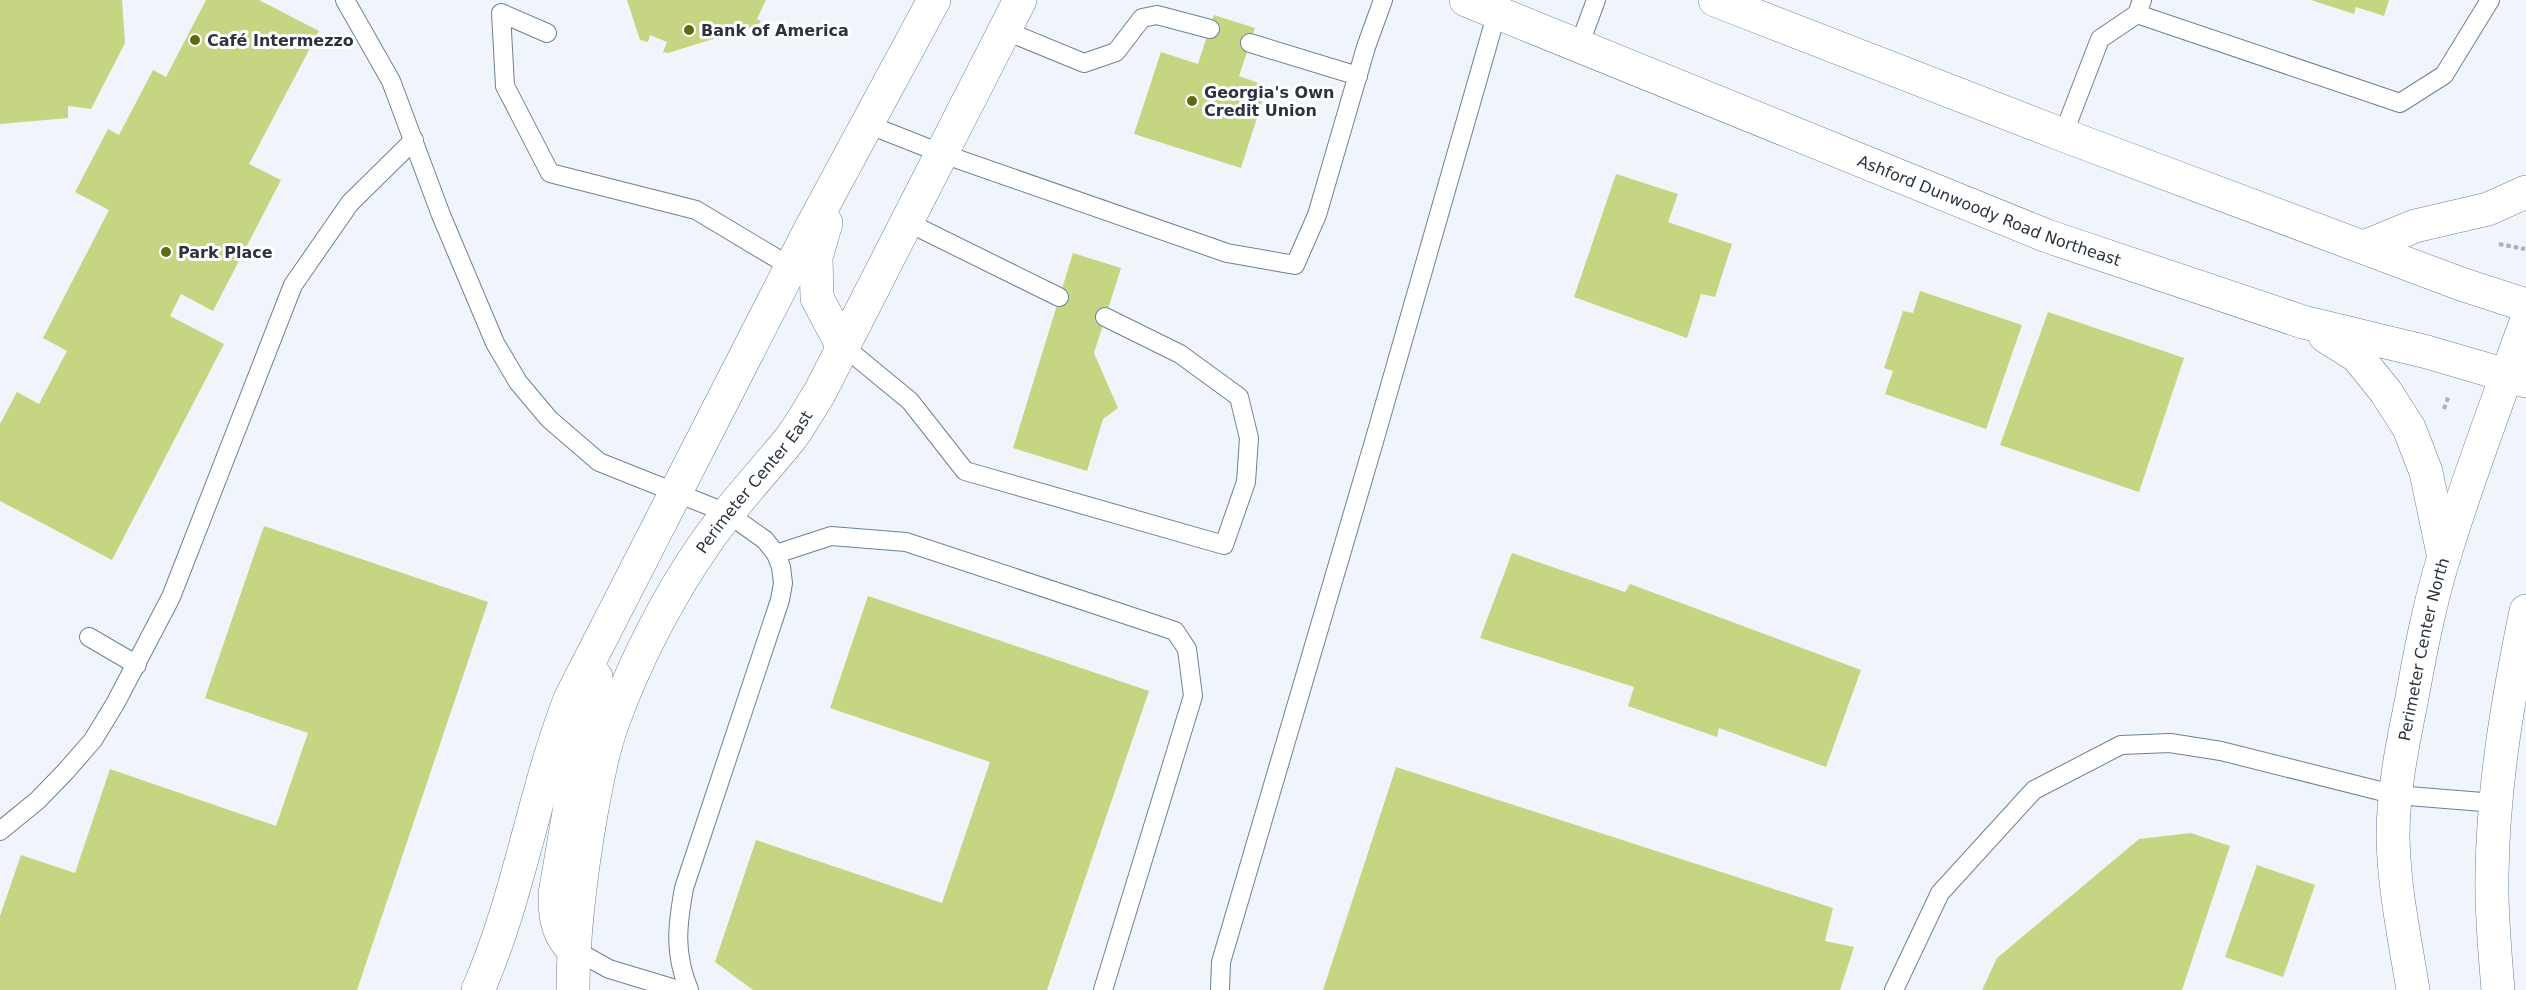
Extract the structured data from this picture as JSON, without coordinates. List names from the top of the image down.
{
  "streets": {
    "street": ["Ashford Dunwoody Road Northeast", "Perimeter Center East", "Perimeter Center North"]
  },
  "crossings": [
    ["Ashford Dunwoody Road Northeast", "Perimeter Center North"]
  ],
  "places": [
    "Bank of America",
    "Café Intermezzo",
    "Georgia's Own Credit Union",
    "Park Place"
  ]
}
